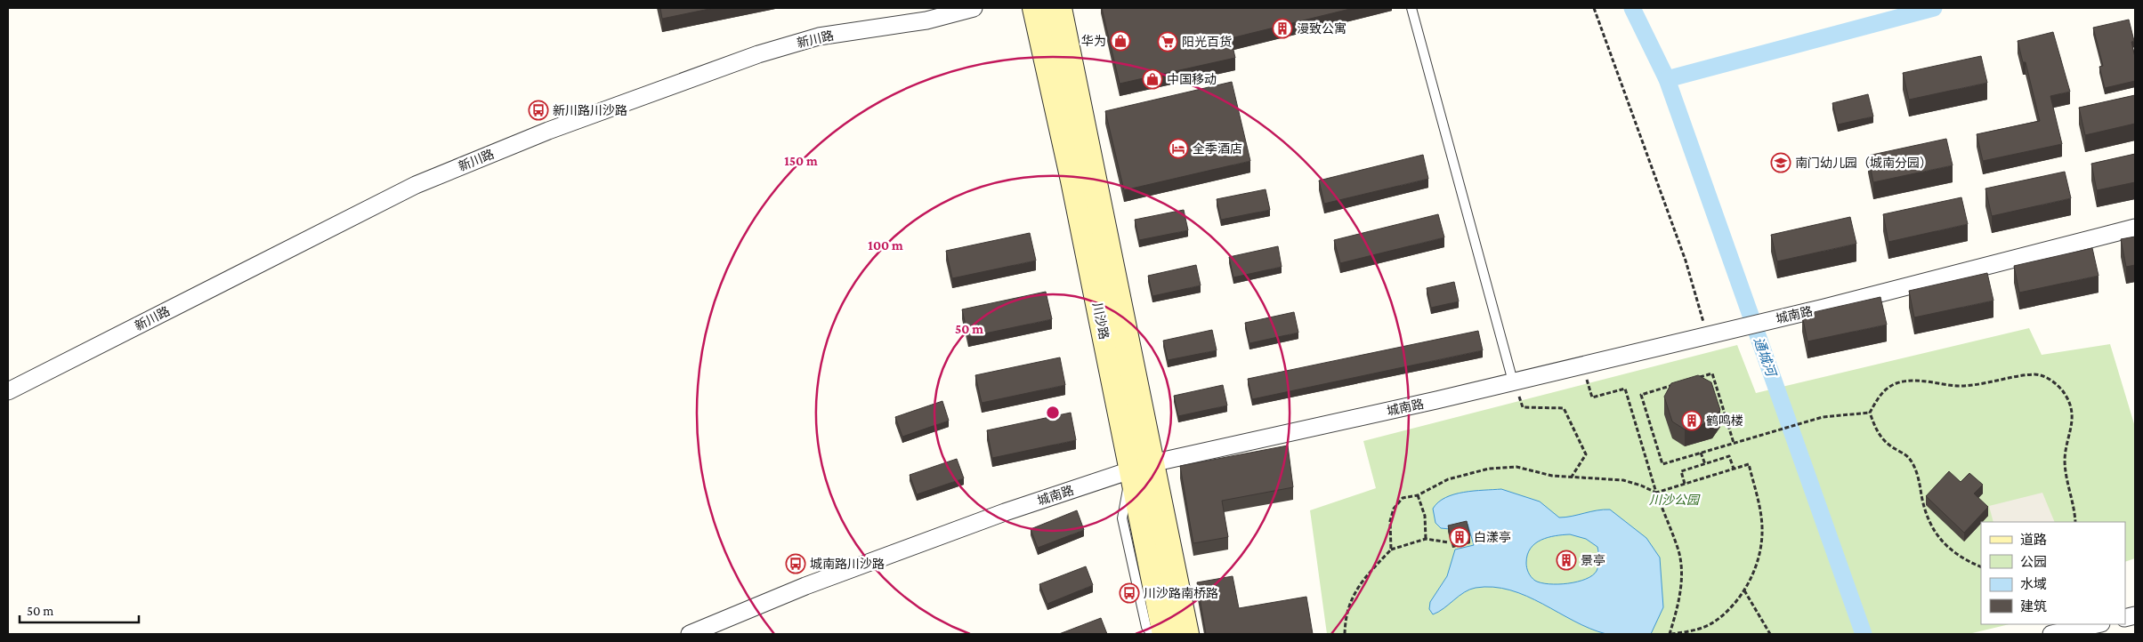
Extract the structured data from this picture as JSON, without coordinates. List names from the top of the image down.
{
  "streets": {
    "main road": ["川沙路"],
    "street": ["新川路", "城南路"]
  },
  "crossings": [
    ["城南路", "川沙路"]
  ],
  "water": ["通城河"],
  "parks": ["川沙公园"],
  "places": {
    "building": [
      "漫致公寓",
      "鹤鸣楼",
      "白漾亭",
      "景亭"
    ],
    "shop": ["华为", "中国移动"],
    "supermarket": ["阳光百货"],
    "bus stop": ["新川路川沙路", "城南路川沙路", "川沙路南桥路"],
    "hotel": ["全季酒店"],
    "school or university": ["南门幼儿园（城南分园）"]
  },
  "legend": [
    "道路",
    "公园",
    "水域",
    "建筑"
  ],
  "scale_bar": "50 m",
  "rings": ["150 m", "100 m", "50 m"]
}
